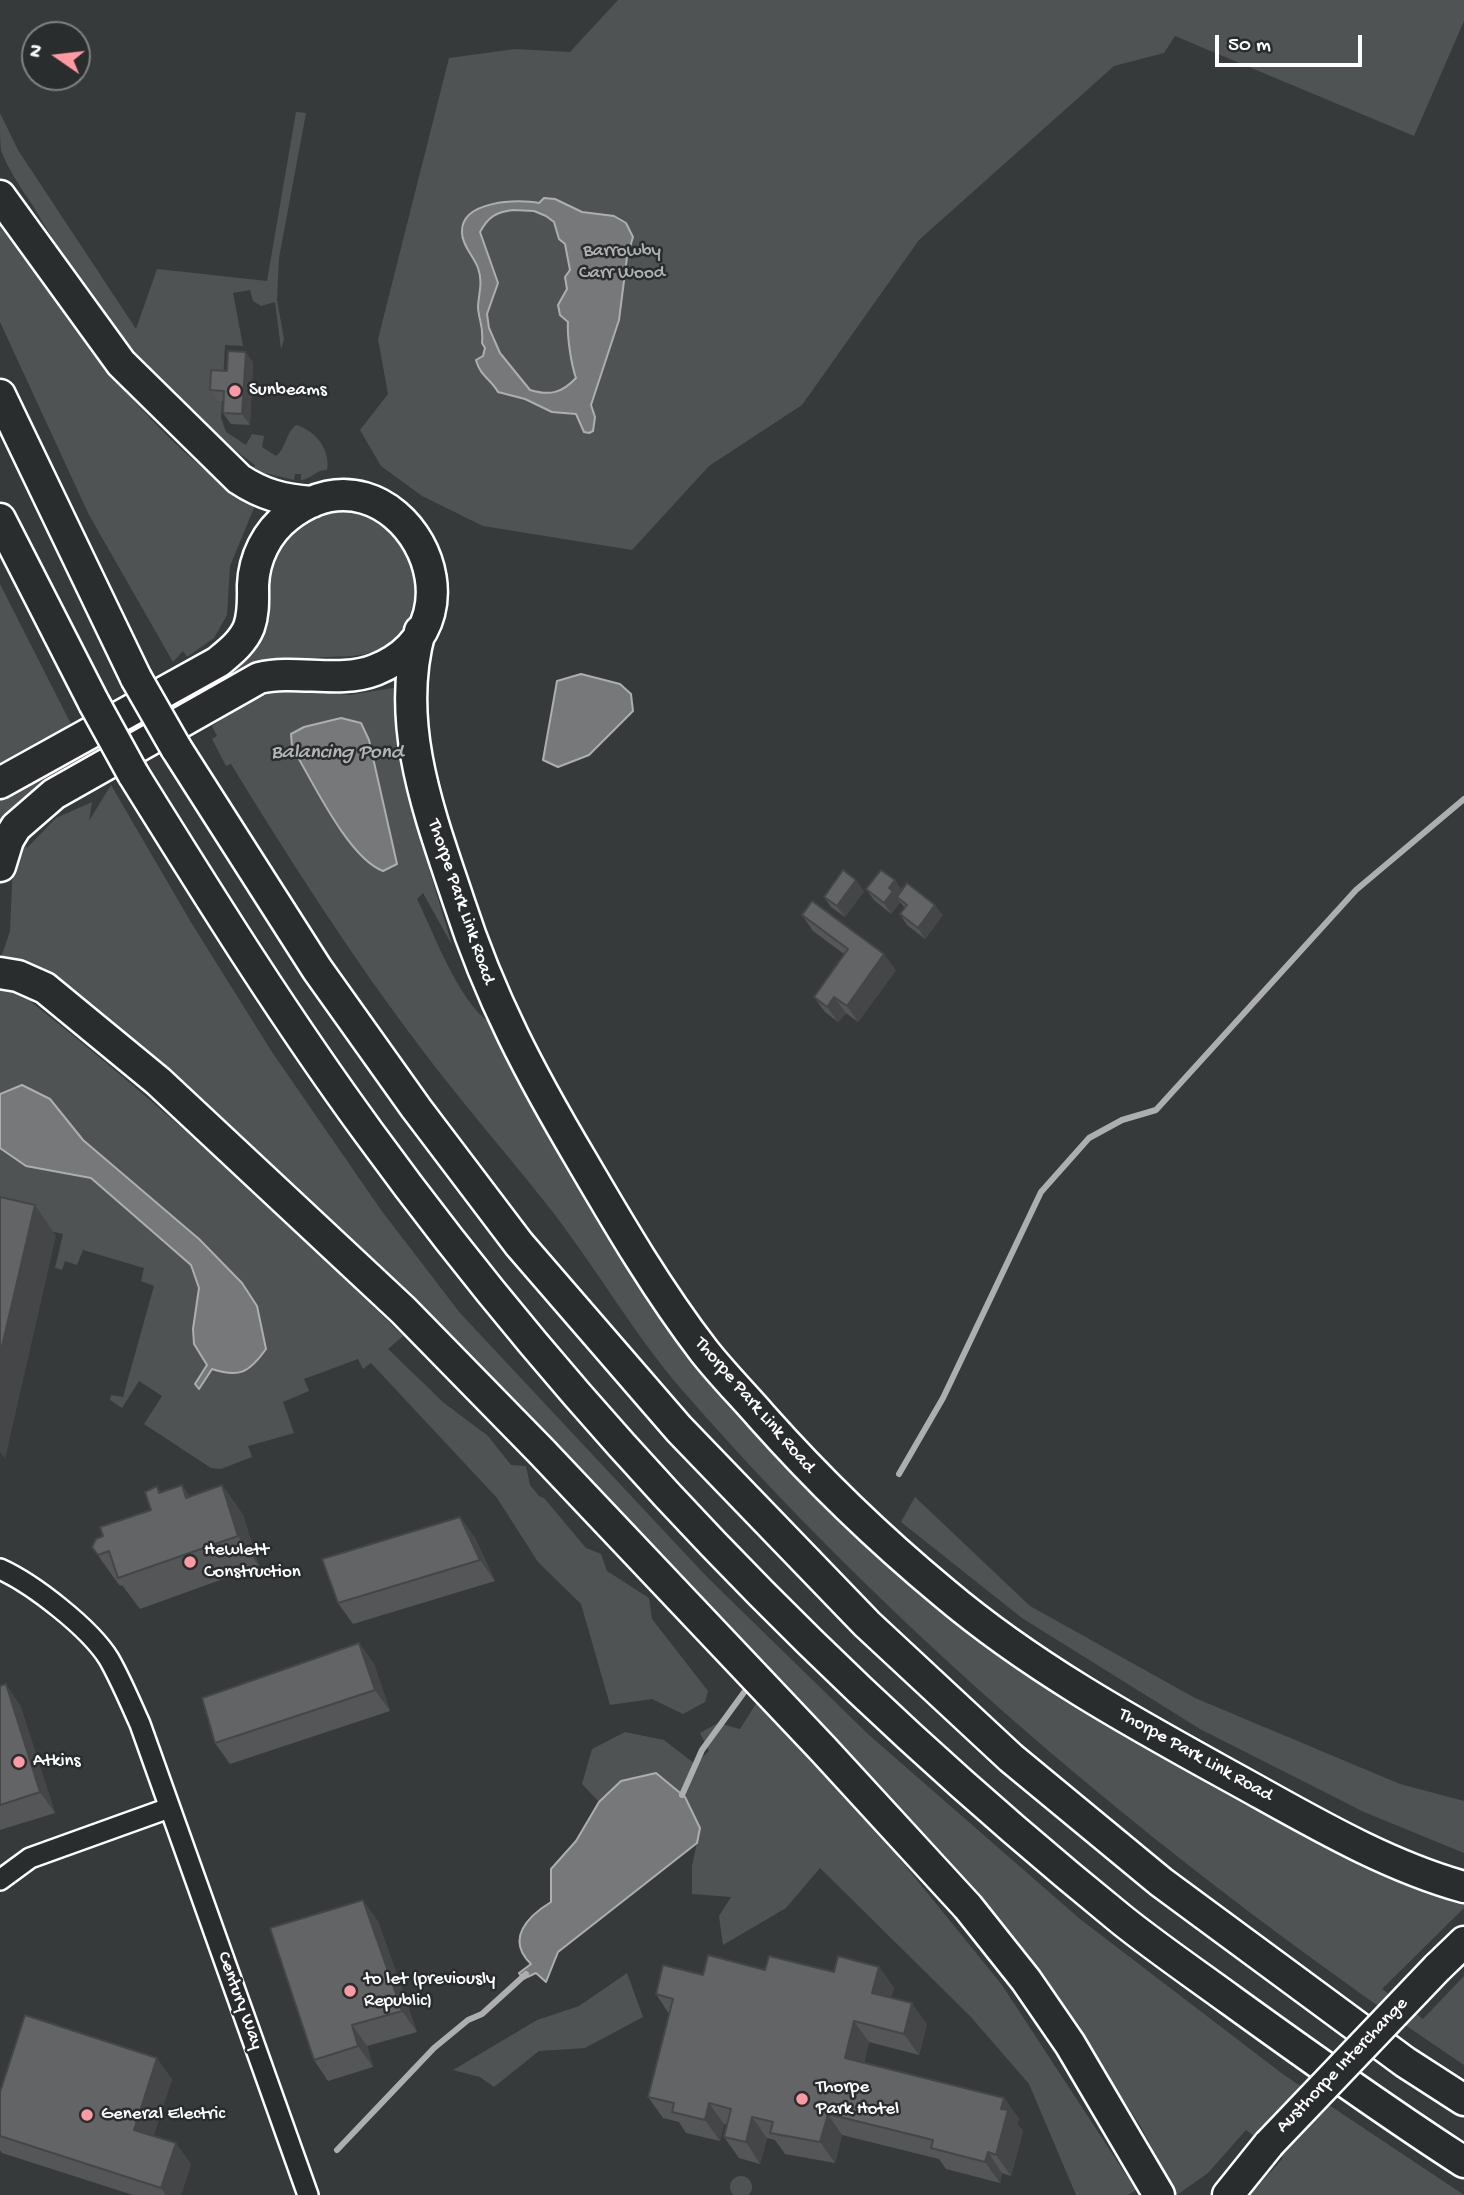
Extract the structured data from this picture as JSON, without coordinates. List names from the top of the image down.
{
  "streets": {
    "highway": ["Thorpe Park Link Road", "Austhorpe Interchange"],
    "street": ["Century Way"]
  },
  "water": ["Balancing Pond"],
  "parks": ["Barrowby Carr Wood"],
  "places": [
    "Sunbeams",
    "Hewlett Construction",
    "Atkins",
    "to let (previously Republic)",
    "Thorpe Park Hotel",
    "General Electric"
  ],
  "scale_bar": "50 m",
  "north": "left"
}
